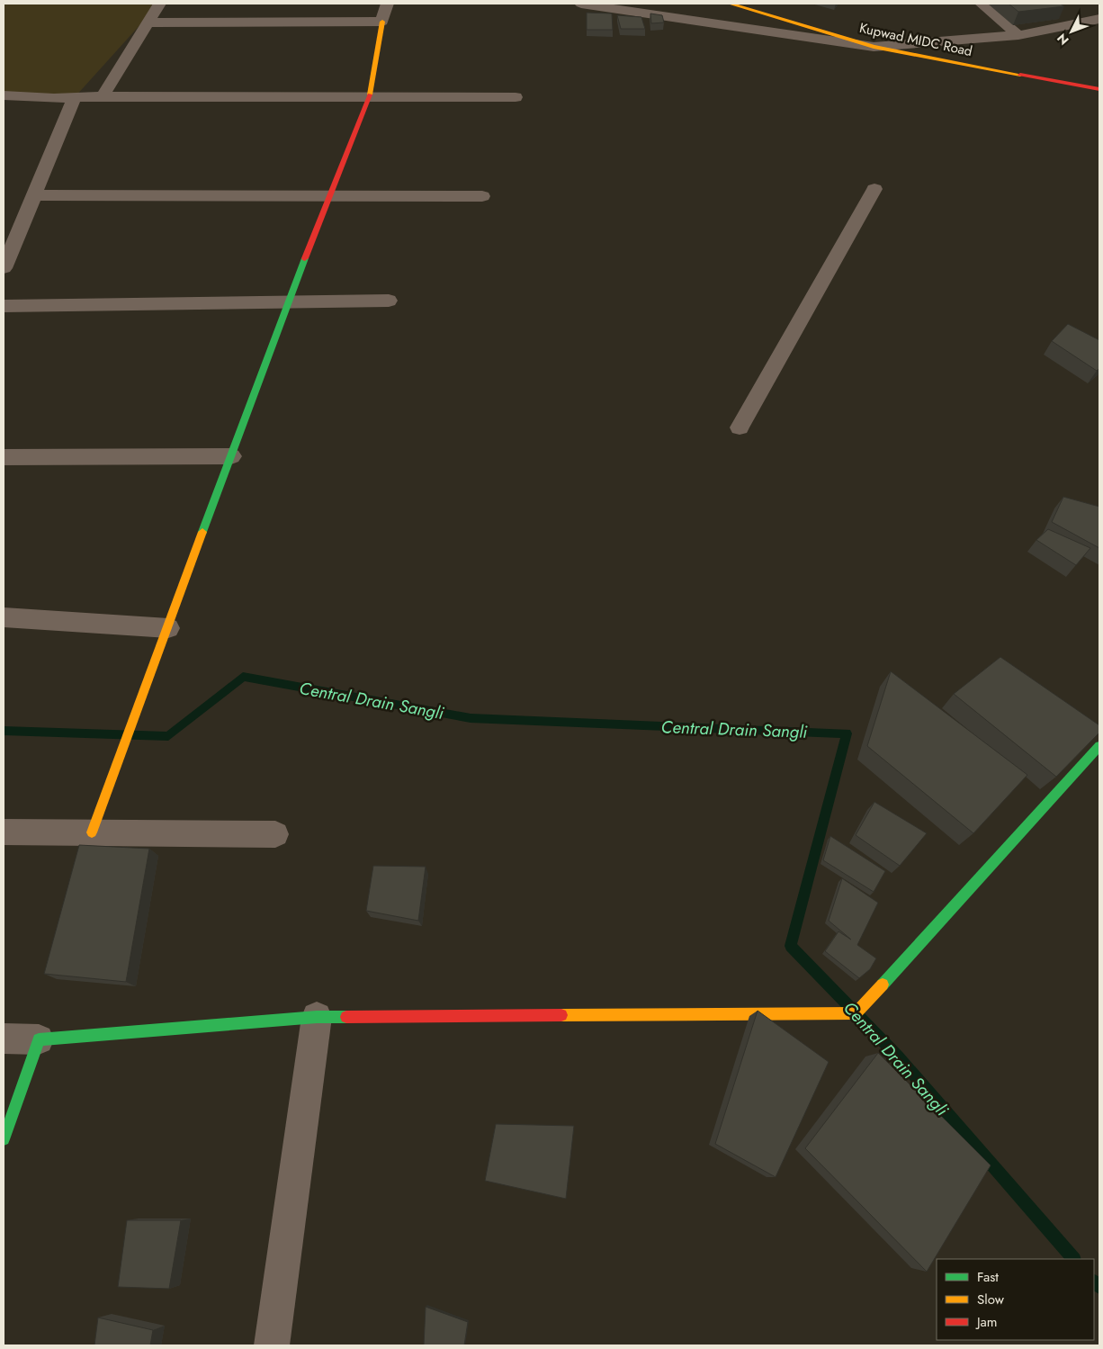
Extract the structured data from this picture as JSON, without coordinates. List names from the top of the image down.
{
  "streets": {
    "street": ["Kupwad MIDC Road"]
  },
  "water": ["Central Drain Sangli"],
  "legend": ["Fast", "Slow", "Jam"],
  "north": "bottom left"
}
